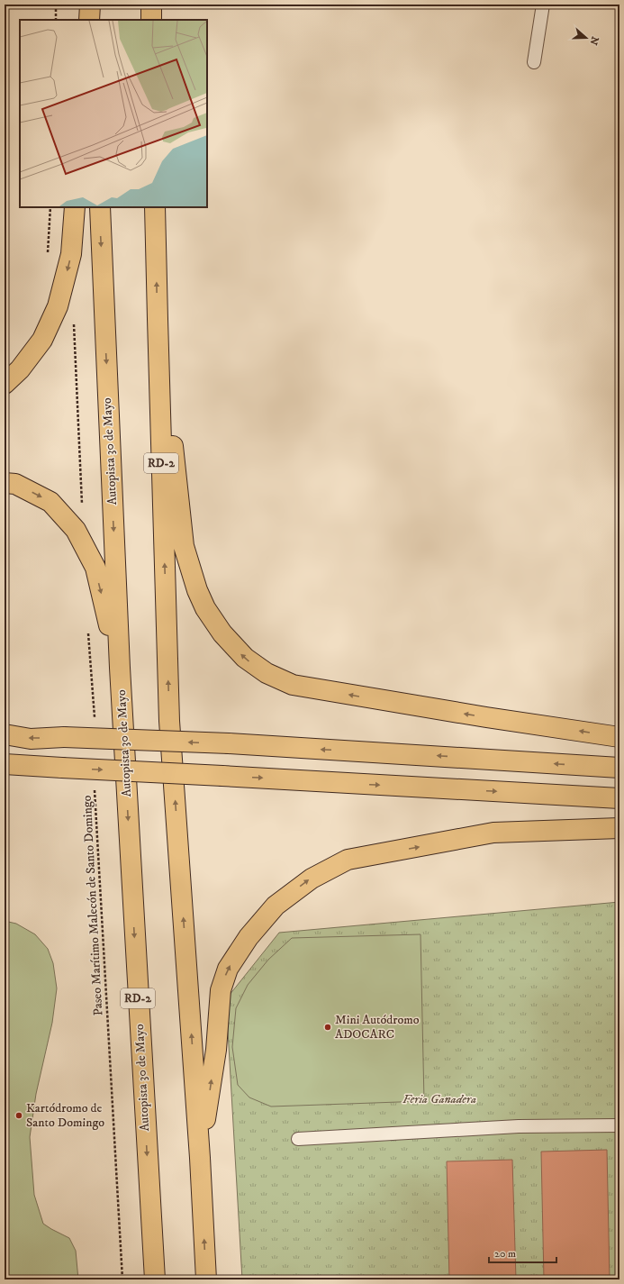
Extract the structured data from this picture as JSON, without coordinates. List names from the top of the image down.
{
  "streets": {
    "highway": ["Autopista 30 de Mayo", "RD-2"],
    "path": ["Paseo Marítimo Malecón de Santo Domingo"]
  },
  "parks": ["Feria Ganadera"],
  "places": ["Mini Autódromo ADOCARC", "Kartódromo de Santo Domingo"],
  "scale_bar": "20 m",
  "north": "right"
}
